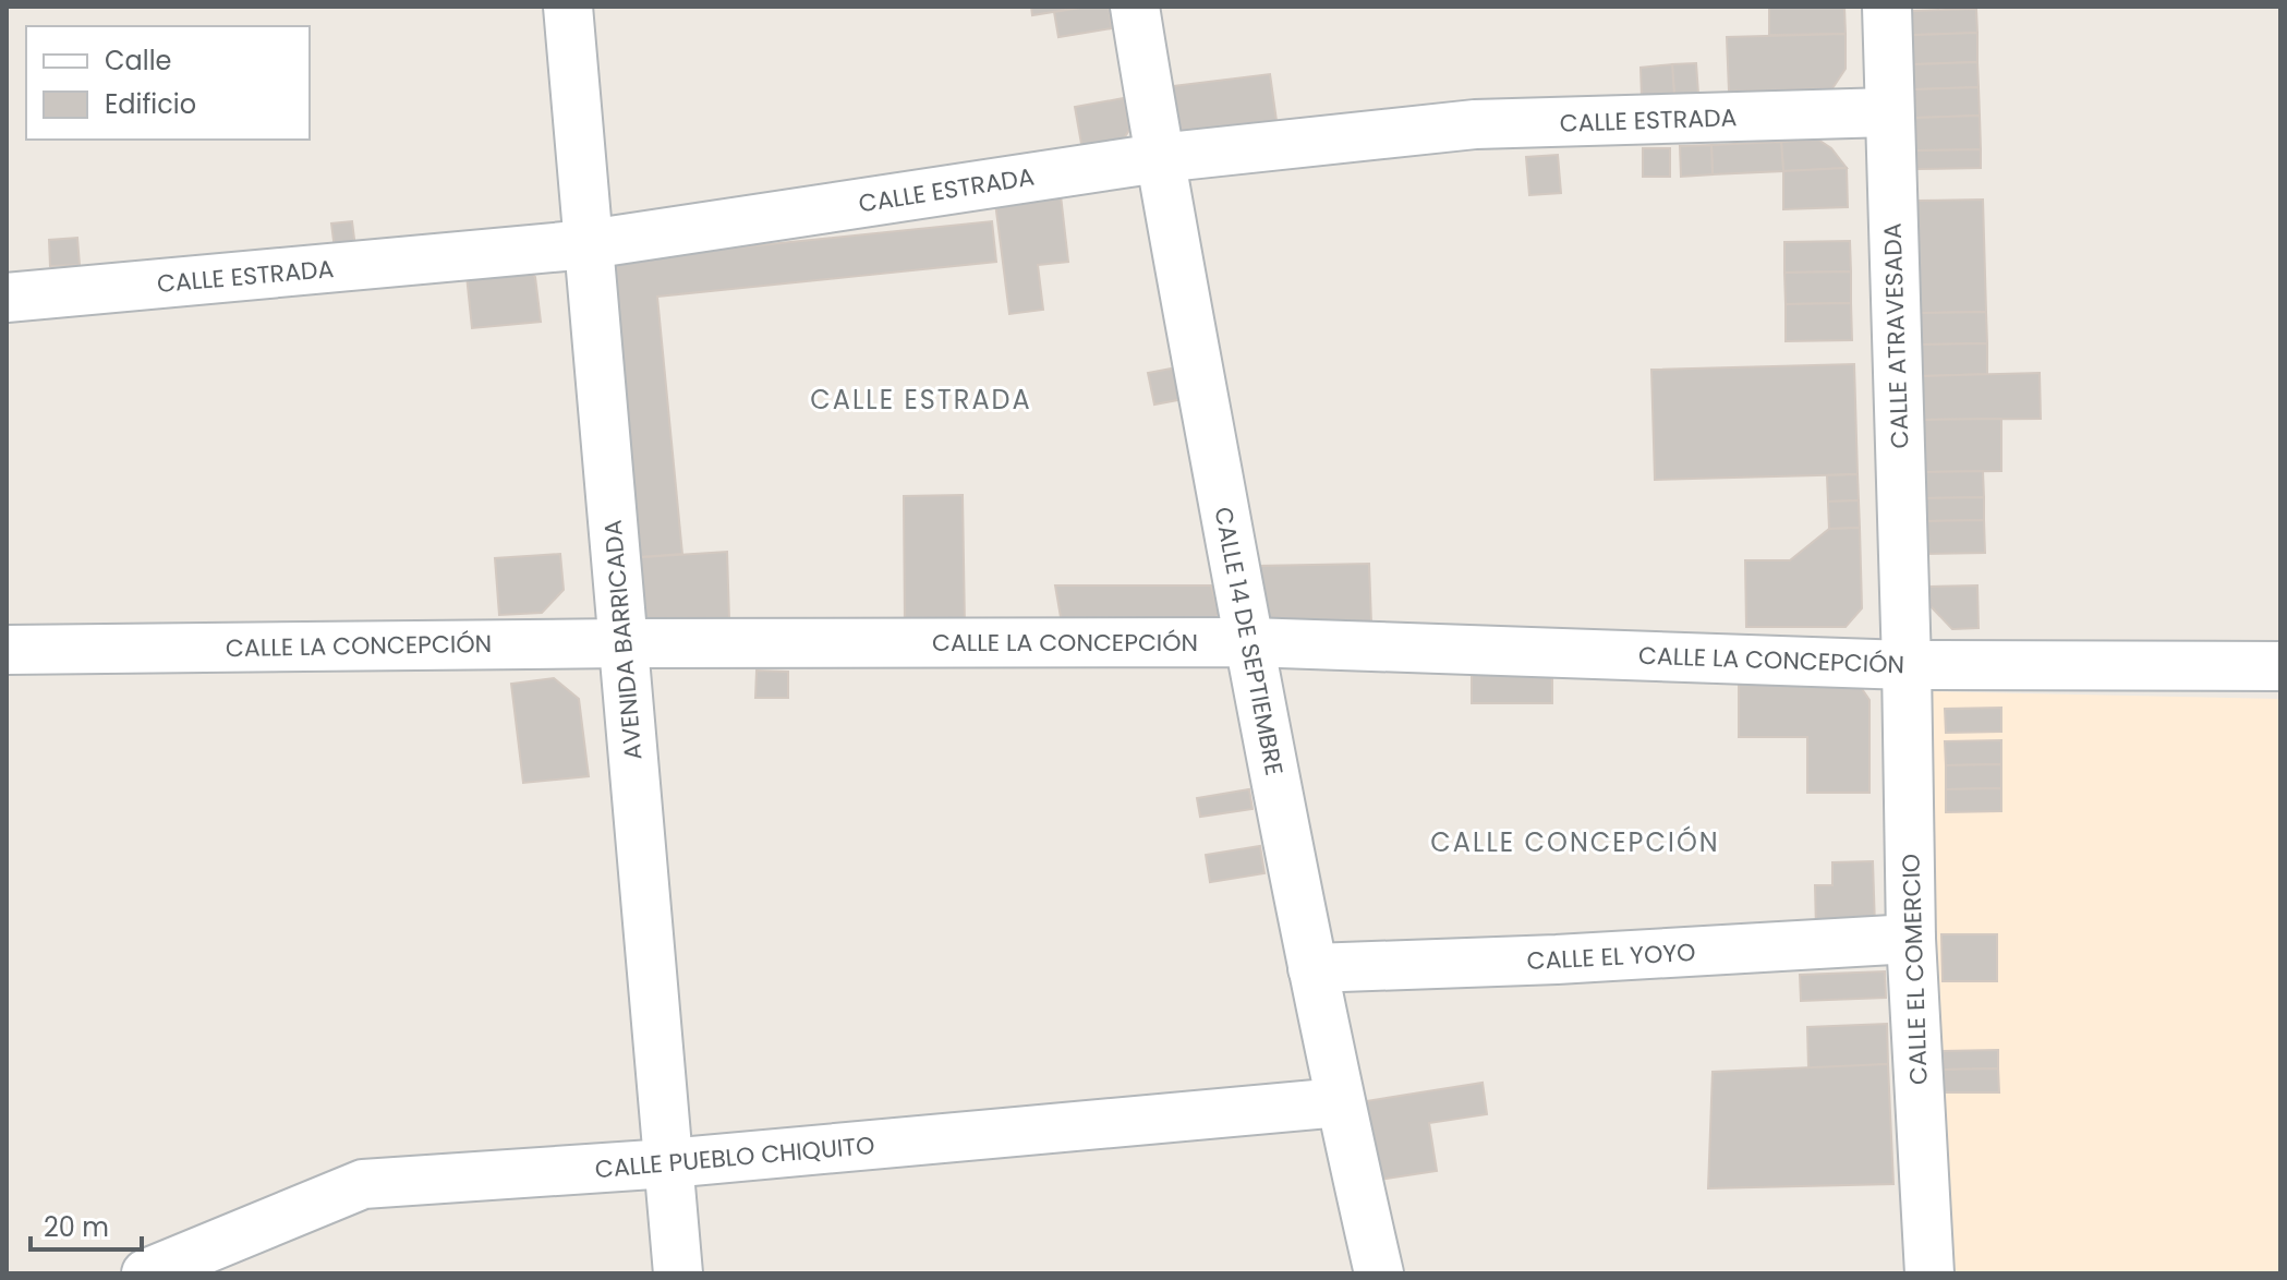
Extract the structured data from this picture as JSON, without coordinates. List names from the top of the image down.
{
  "streets": {
    "street": [
      "CALLE ESTRADA",
      "CALLE ATRAVESADA",
      "AVENIDA BARRICADA",
      "CALLE 14 DE SEPTIEMBRE",
      "CALLE LA CONCEPCIÓN",
      "CALLE EL YOYO",
      "CALLE EL COMERCIO",
      "CALLE PUEBLO CHIQUITO"
    ]
  },
  "crossings": [
    ["CALLE ESTRADA", "CALLE ATRAVESADA"],
    ["CALLE ESTRADA", "AVENIDA BARRICADA"],
    ["CALLE ESTRADA", "CALLE 14 DE SEPTIEMBRE"],
    ["CALLE ATRAVESADA", "CALLE LA CONCEPCIÓN"],
    ["CALLE ATRAVESADA", "CALLE EL COMERCIO"],
    ["AVENIDA BARRICADA", "CALLE LA CONCEPCIÓN"],
    ["AVENIDA BARRICADA", "CALLE PUEBLO CHIQUITO"],
    ["CALLE 14 DE SEPTIEMBRE", "CALLE LA CONCEPCIÓN"],
    ["CALLE 14 DE SEPTIEMBRE", "CALLE EL YOYO"],
    ["CALLE 14 DE SEPTIEMBRE", "CALLE PUEBLO CHIQUITO"],
    ["CALLE LA CONCEPCIÓN", "CALLE EL COMERCIO"],
    ["CALLE EL YOYO", "CALLE EL COMERCIO"]
  ],
  "districts": ["CALLE ESTRADA", "CALLE CONCEPCIÓN"],
  "legend": ["Calle", "Edificio"],
  "scale_bar": "20 m"
}
